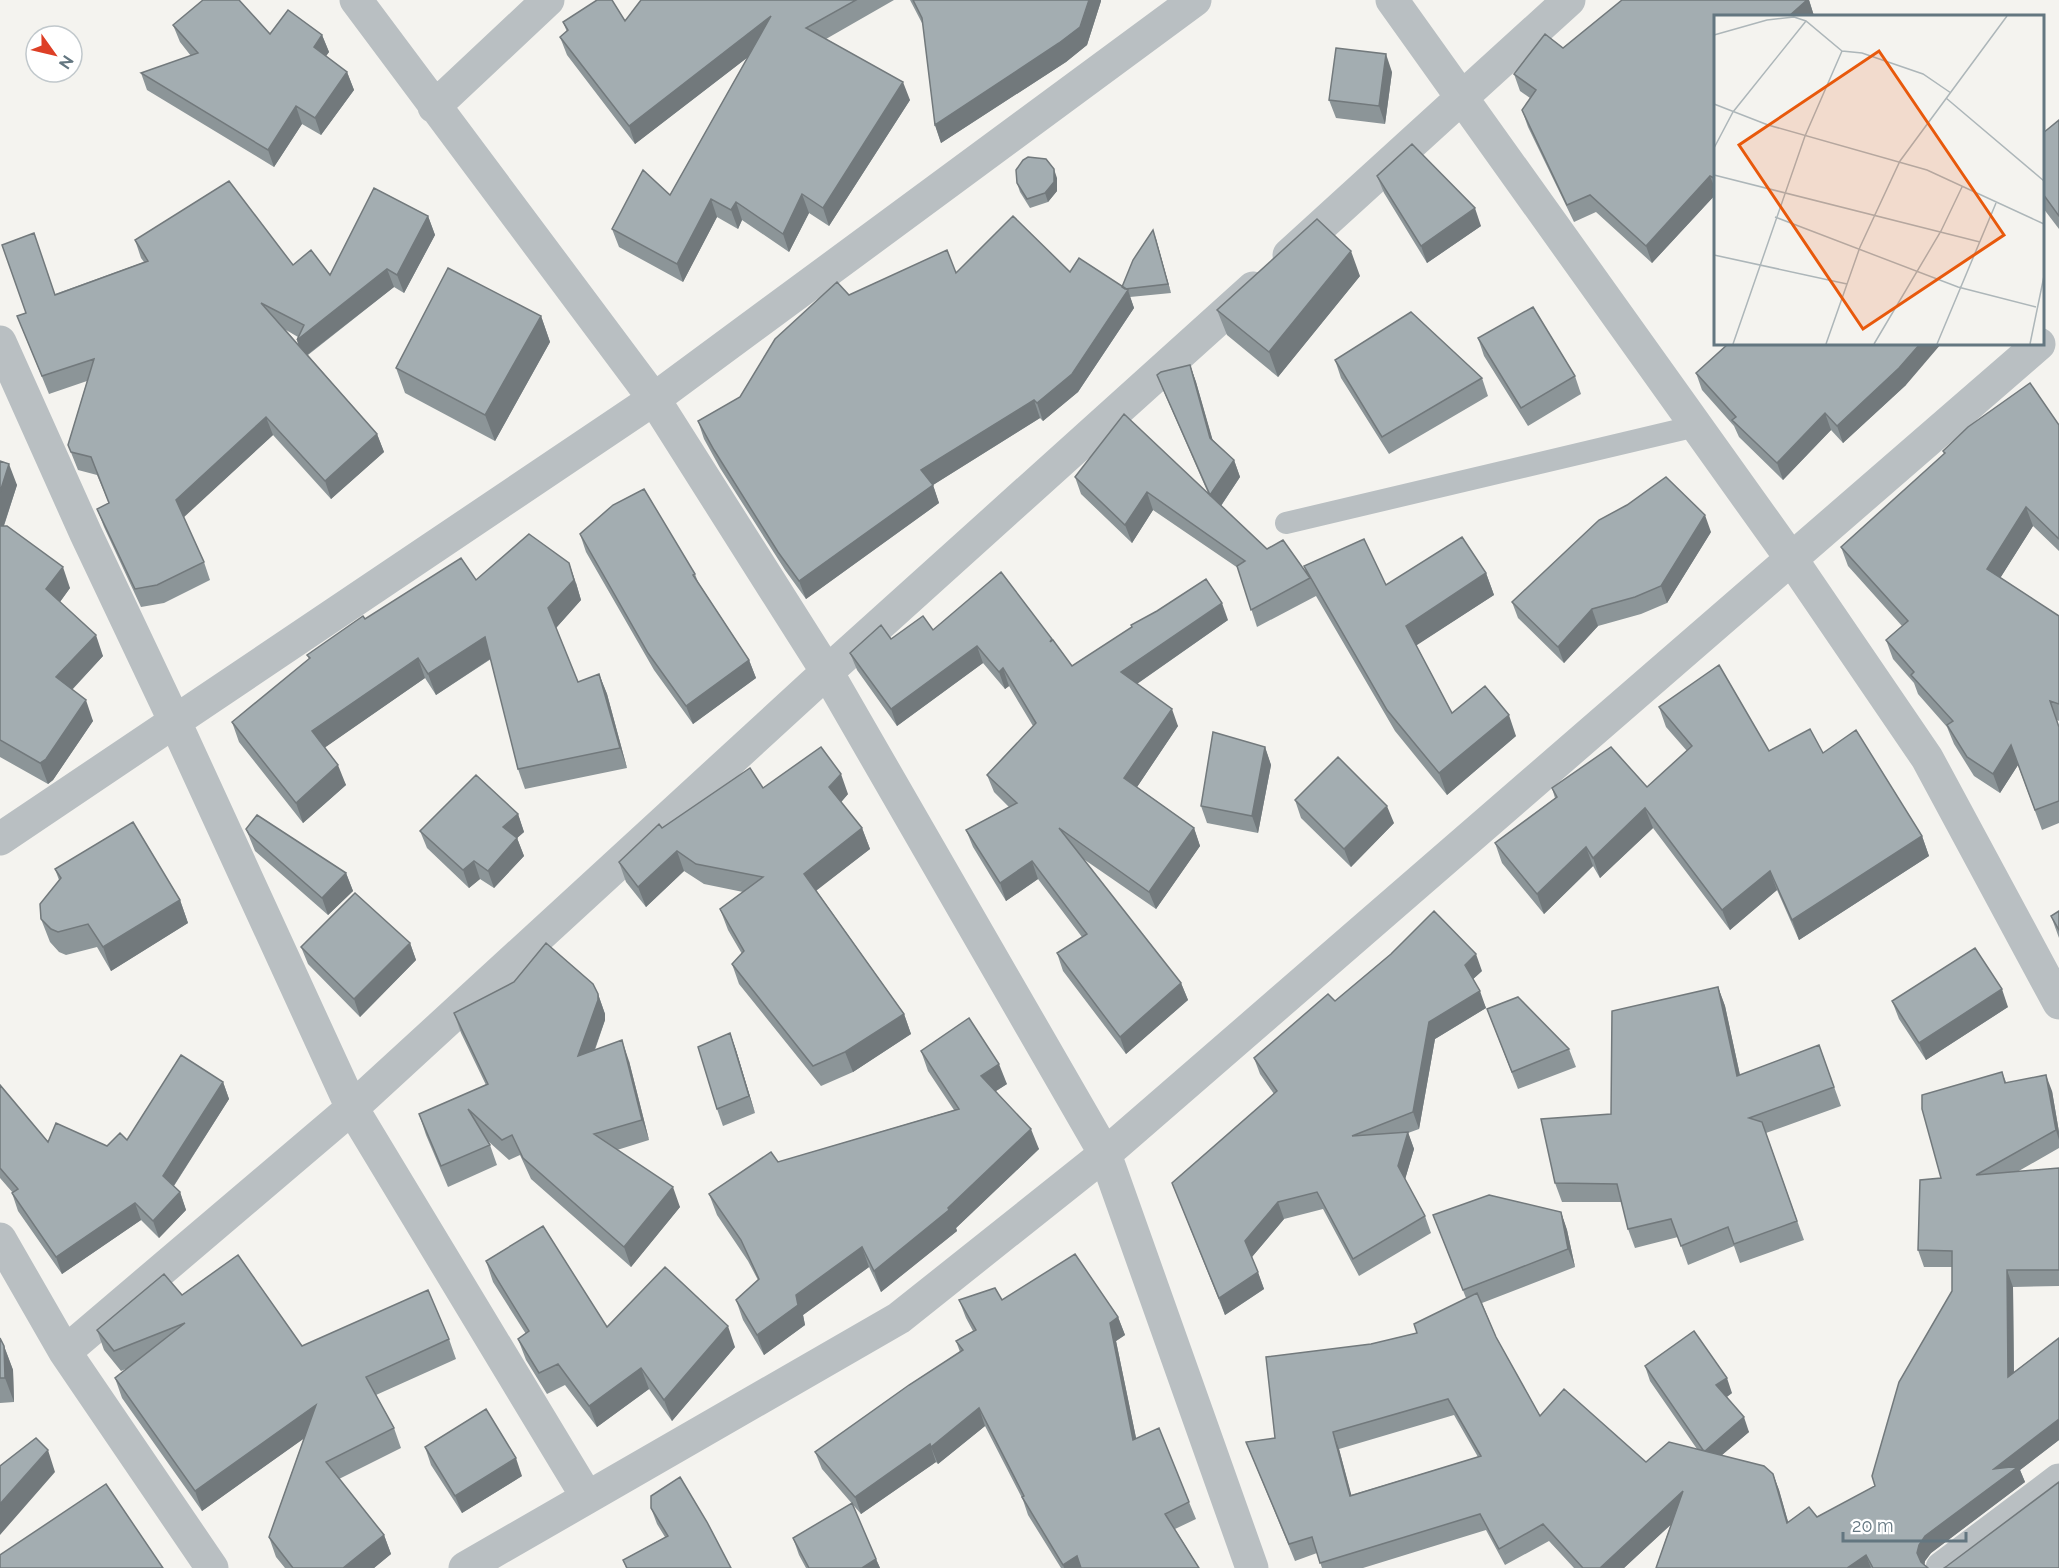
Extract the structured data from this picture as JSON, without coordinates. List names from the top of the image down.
{
  "scale_bar": "20 m",
  "north": "bottom right"
}
